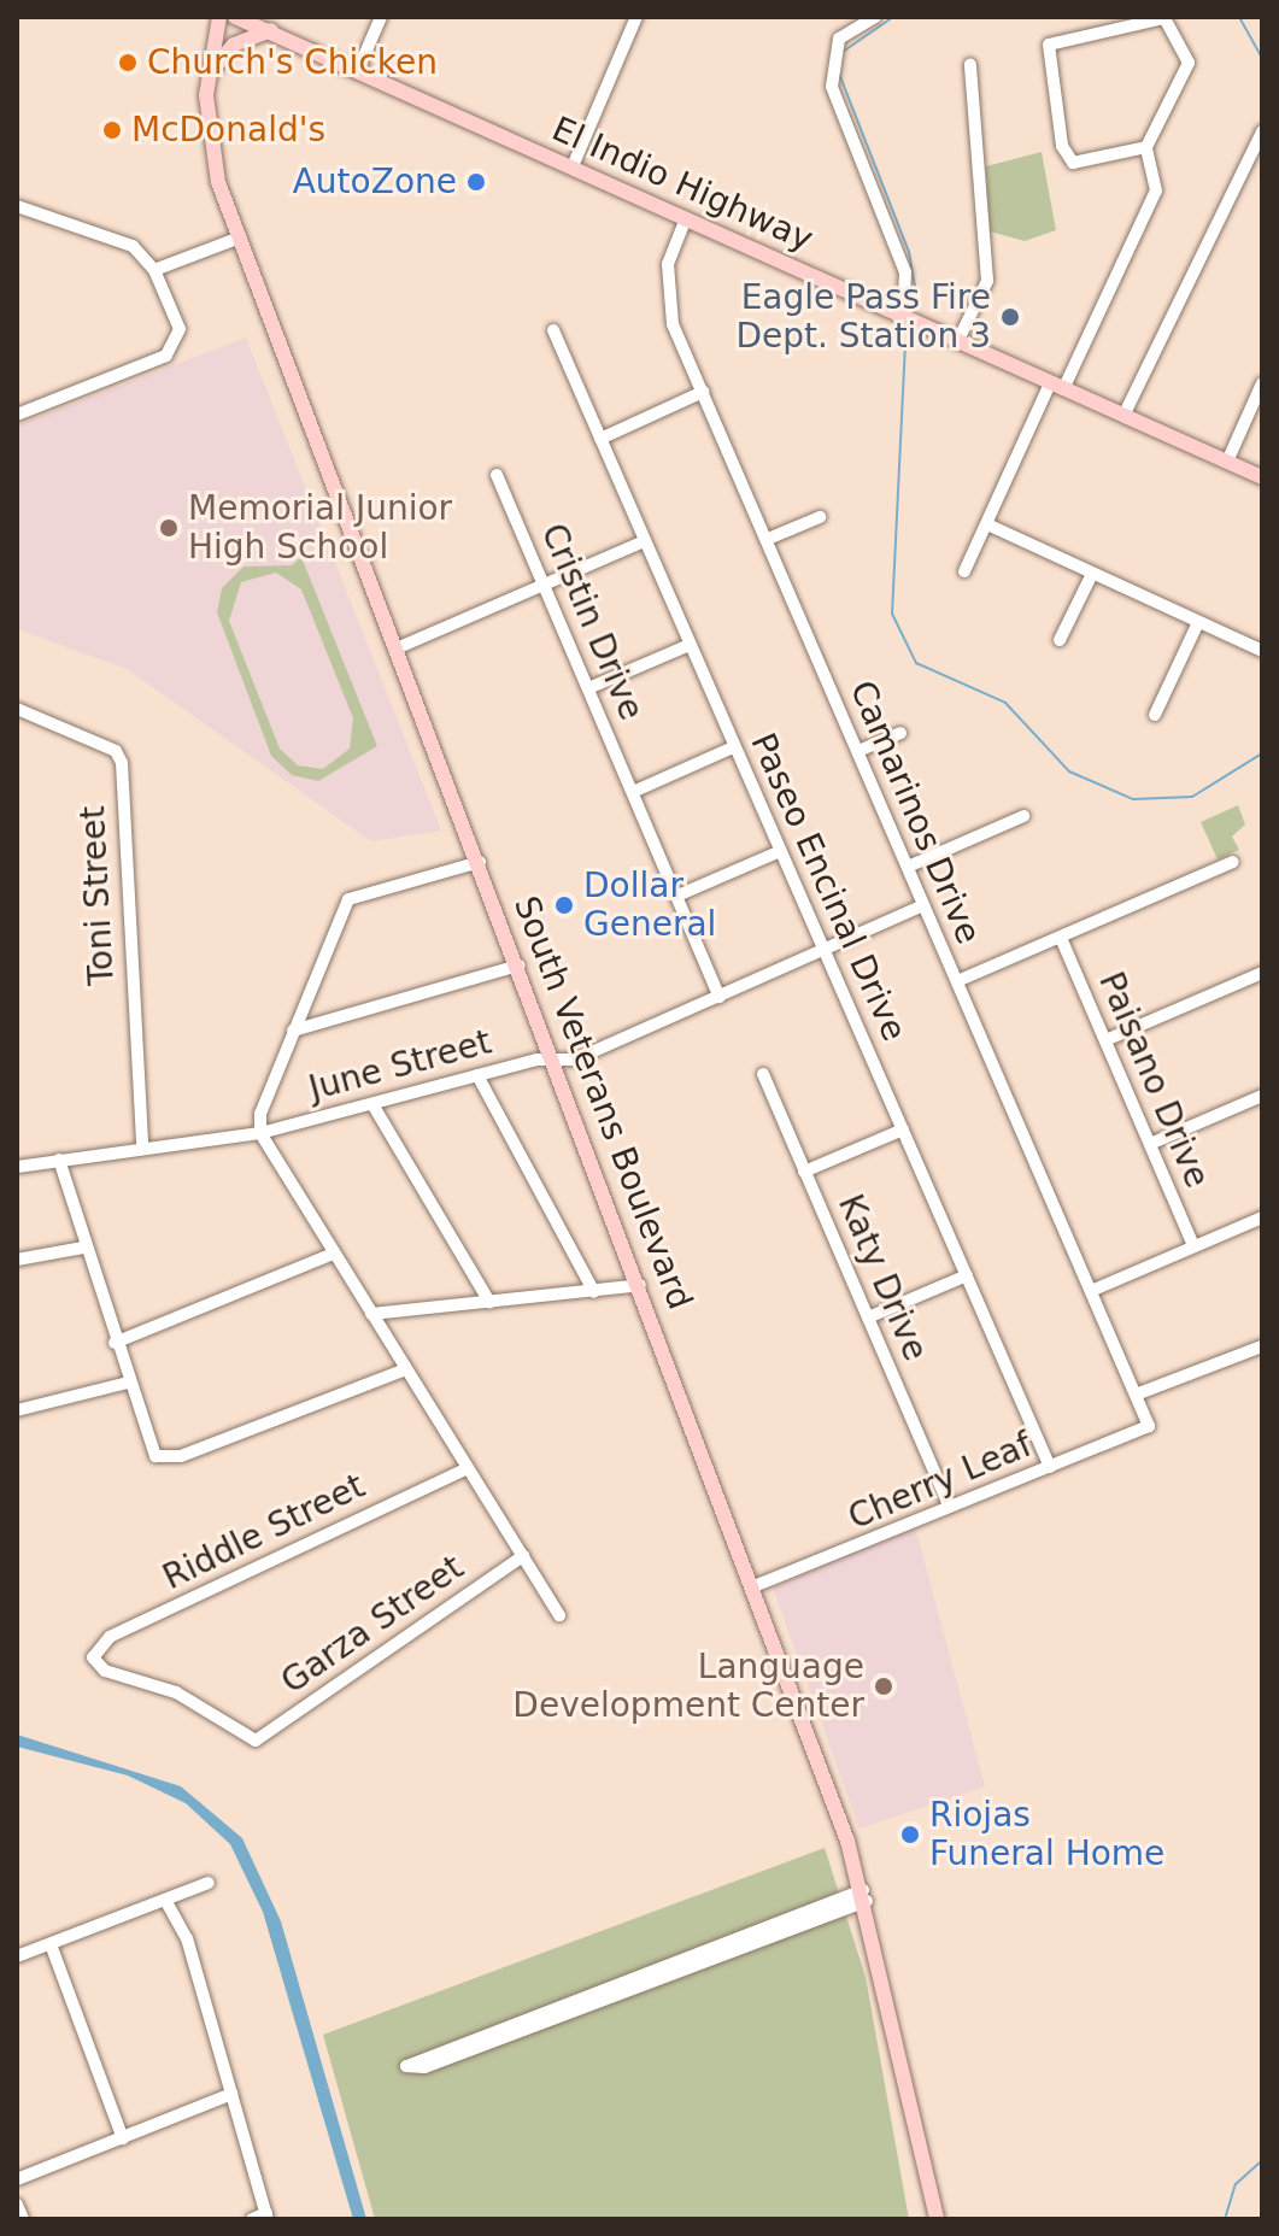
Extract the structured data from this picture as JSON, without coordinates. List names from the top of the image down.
{
  "streets": {
    "main road": ["El Indio Highway", "South Veterans Boulevard"],
    "street": [
      "Cristin Drive",
      "Camarinos Drive",
      "Paseo Encinal Drive",
      "Toni Street",
      "June Street",
      "Paisano Drive",
      "Katy Drive",
      "Cherry Leaf",
      "Riddle Street",
      "Garza Street"
    ]
  },
  "crossings": [
    ["El Indio Highway", "Camarinos Drive"],
    ["Cristin Drive", "June Street"],
    ["Camarinos Drive", "June Street"],
    ["Camarinos Drive", "Cherry Leaf"],
    ["Paseo Encinal Drive", "June Street"],
    ["Paseo Encinal Drive", "Cherry Leaf"],
    ["Toni Street", "June Street"],
    ["June Street", "South Veterans Boulevard"],
    ["South Veterans Boulevard", "Cherry Leaf"],
    ["Katy Drive", "Cherry Leaf"],
    ["Riddle Street", "Garza Street"]
  ],
  "places": [
    "Church's Chicken",
    "McDonald's",
    "AutoZone",
    "Eagle Pass Fire Dept. Station 3",
    "Memorial Junior High School",
    "Dollar General",
    "Language Development Center",
    "Riojas Funeral Home"
  ]
}
